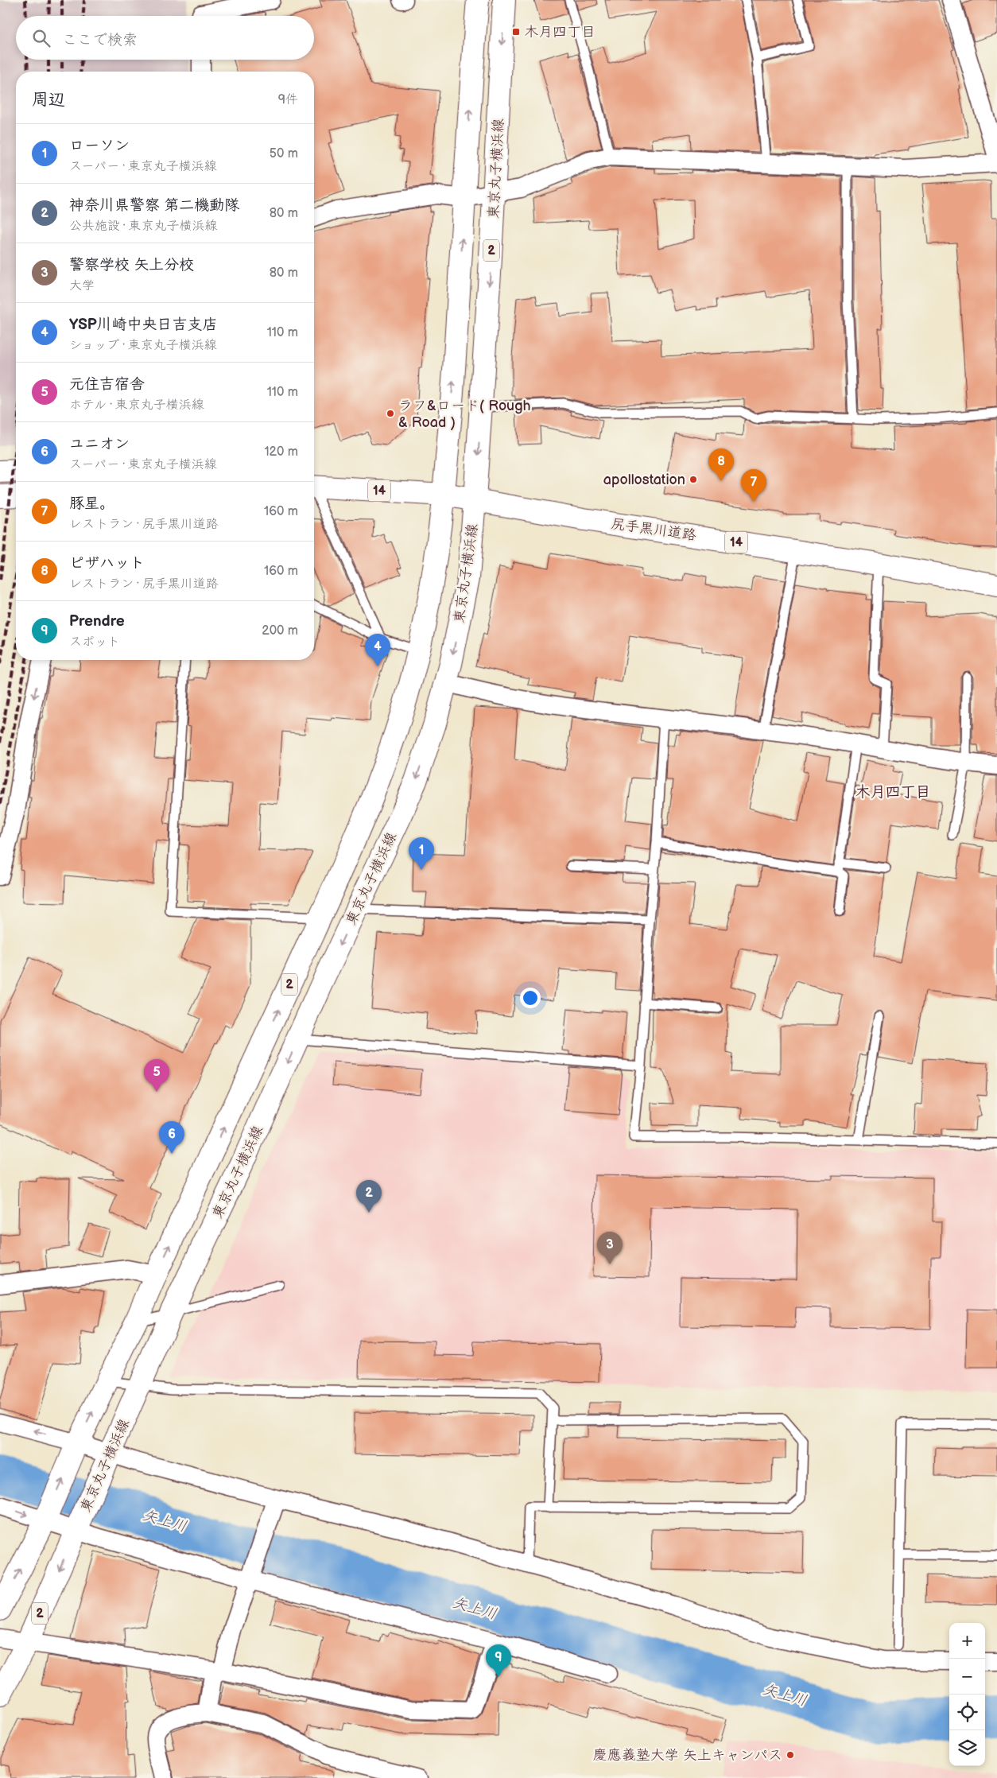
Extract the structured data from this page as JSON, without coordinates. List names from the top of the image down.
{
  "streets": {
    "main road": [
      "東京丸子横浜線",
      "2",
      "14",
      "尻手黒川道路"
    ]
  },
  "crossings": [
    ["東京丸子横浜線", "尻手黒川道路"],
    ["2", "尻手黒川道路"]
  ],
  "districts": ["木月四丁目"],
  "water": ["矢上川"],
  "places": {
    "transit": ["木月四丁目"],
    "other": ["ラフ&ロード( Rough & Road )", "apollostation", "慶應義塾大学 矢上キャンパス"]
  },
  "page": {
    "search": "ここで検索",
    "heading": ["周辺", "9件"],
    "list": [
      {
        "mark": "1",
        "name": "ローソン",
        "note": "スーパー · 東京丸子横浜線",
        "value": "50 m"
      },
      {
        "mark": "2",
        "name": "神奈川県警察 第二機動隊",
        "note": "公共施設 · 東京丸子横浜線",
        "value": "80 m"
      },
      {
        "mark": "3",
        "name": "警察学校 矢上分校",
        "note": "大学",
        "value": "80 m"
      },
      {
        "mark": "4",
        "name": "YSP川崎中央日吉支店",
        "note": "ショップ · 東京丸子横浜線",
        "value": "110 m"
      },
      {
        "mark": "5",
        "name": "元住吉宿舎",
        "note": "ホテル · 東京丸子横浜線",
        "value": "110 m"
      },
      {
        "mark": "6",
        "name": "ユニオン",
        "note": "スーパー · 東京丸子横浜線",
        "value": "120 m"
      },
      {
        "mark": "7",
        "name": "豚星。",
        "note": "レストラン · 尻手黒川道路",
        "value": "160 m"
      },
      {
        "mark": "8",
        "name": "ピザハット",
        "note": "レストラン · 尻手黒川道路",
        "value": "160 m"
      },
      {
        "mark": "9",
        "name": "Prendre",
        "note": "スポット",
        "value": "200 m"
      }
    ],
    "pins": [
      "8",
      "7",
      "4",
      "1",
      "5",
      "6",
      "2",
      "3",
      "9"
    ],
    "map_buttons": ["+", "−"]
  }
}
